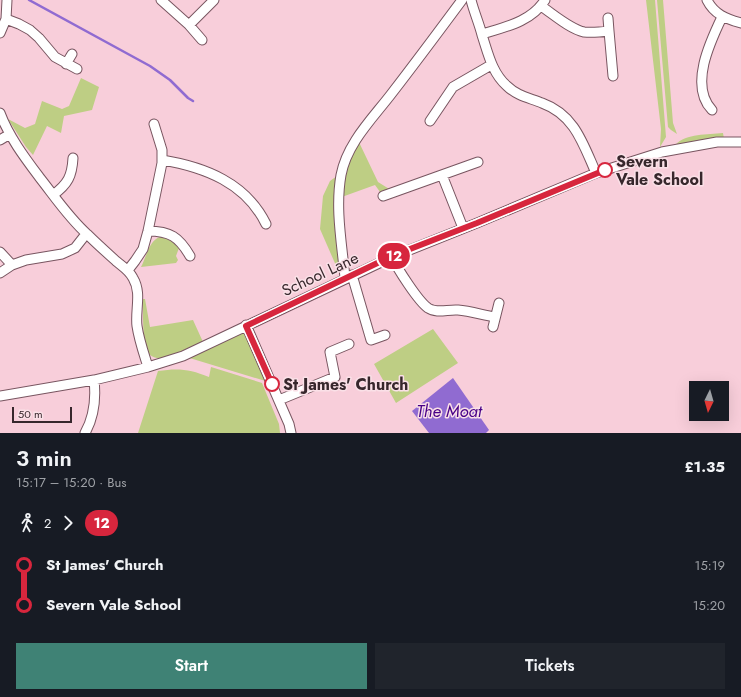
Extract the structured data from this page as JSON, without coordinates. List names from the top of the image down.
{
  "streets": {
    "street": ["School Lane"]
  },
  "water": ["The Moat"],
  "places": ["Severn Vale School", "St James' Church"],
  "lines": ["bus line 12"],
  "scale_bar": "50 m",
  "north": "bottom",
  "page": {
    "on_map": "12",
    "scale": "50 m",
    "heading": ["3 min", "15:17 – 15:20 · Bus", "£1.35"],
    "legs": ["2", "12"],
    "list": [
      {
        "name": "St James' Church",
        "value": "15:19"
      },
      {
        "name": "Severn Vale School",
        "value": "15:20"
      }
    ],
    "buttons": ["Start", "Tickets"]
  }
}
